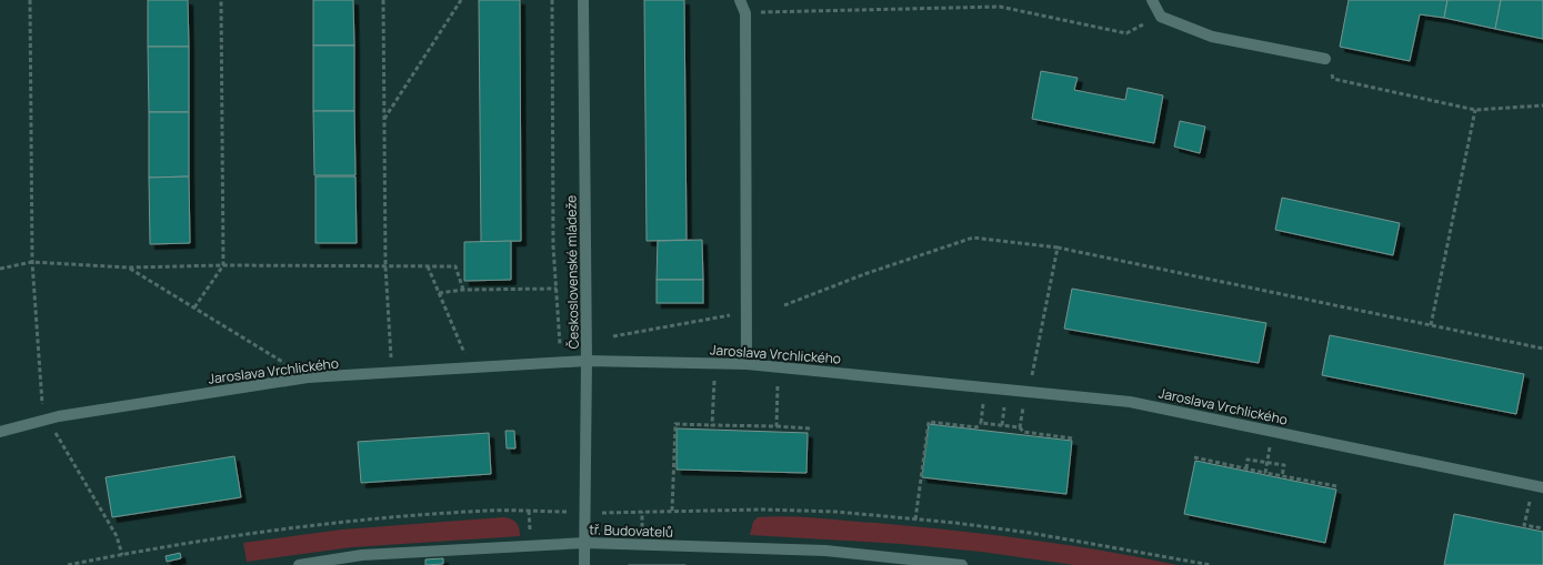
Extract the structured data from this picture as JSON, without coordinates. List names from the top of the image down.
{
  "streets": {
    "street": ["Československé mládeže", "Jaroslava Vrchlického", "tř. Budovatelů"]
  },
  "crossings": [
    ["Československé mládeže", "Jaroslava Vrchlického"],
    ["Československé mládeže", "tř. Budovatelů"]
  ]
}
